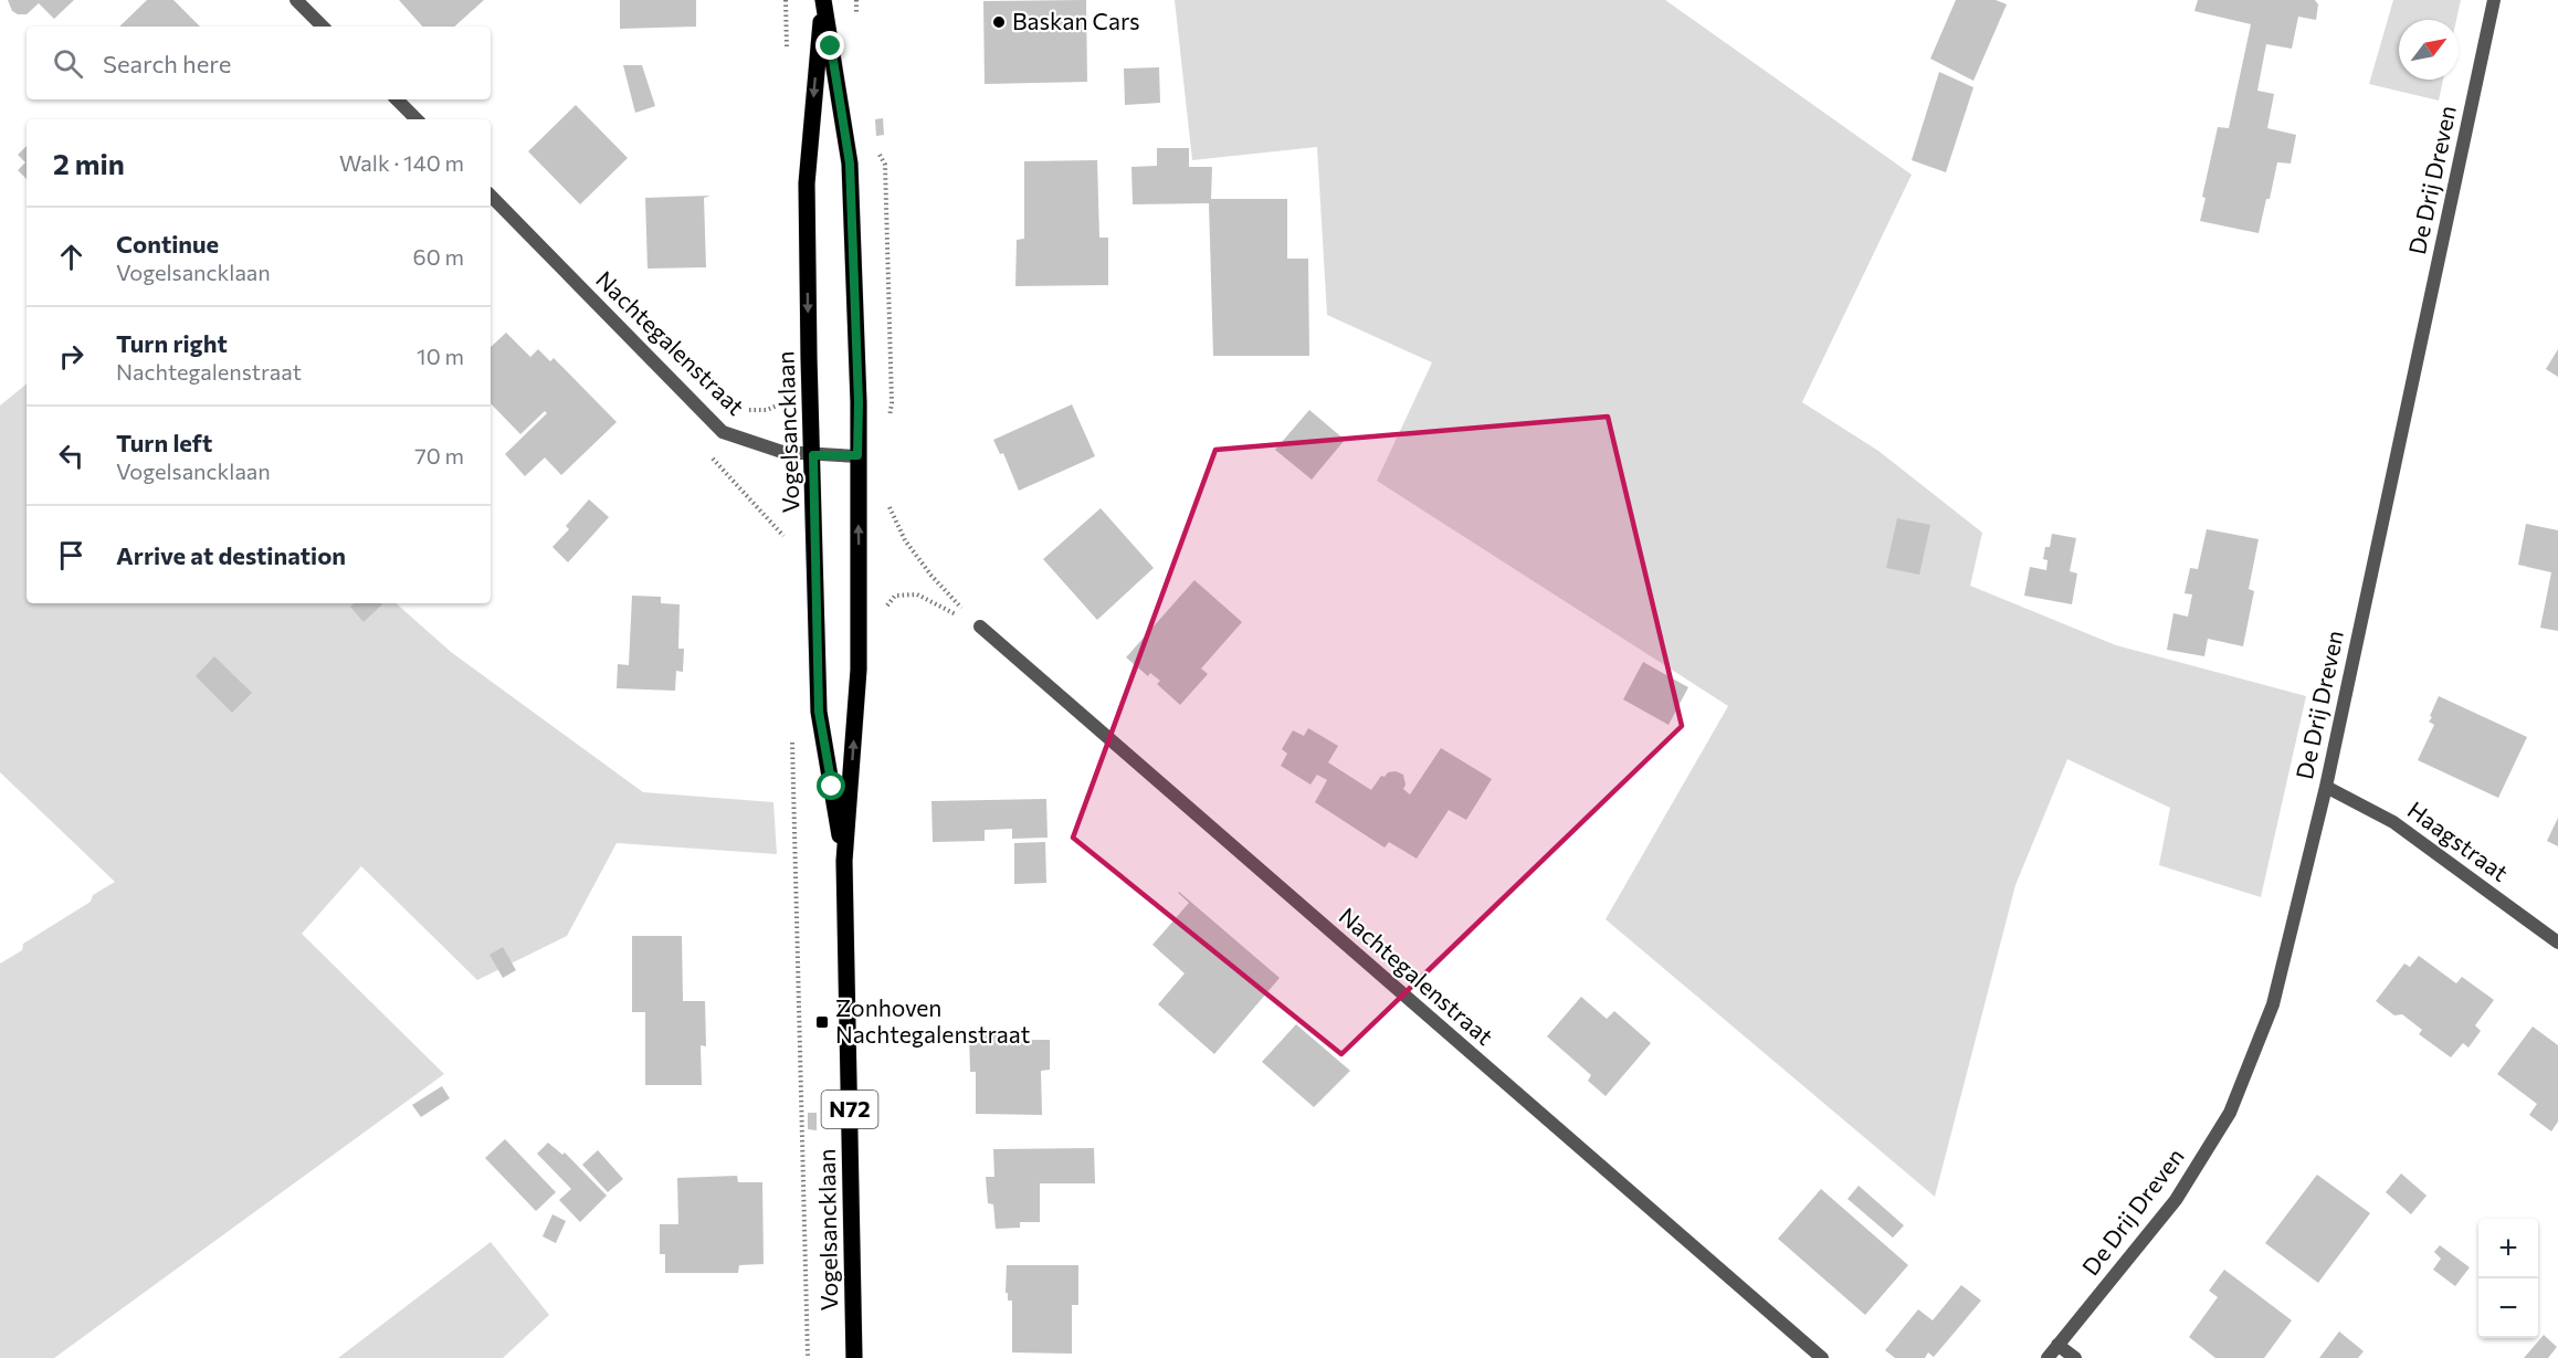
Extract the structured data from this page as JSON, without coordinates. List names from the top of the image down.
{
  "streets": {
    "main road": ["Vogelsancklaan", "N72"],
    "street": ["De Drij Dreven", "Nachtegalenstraat", "Haagstraat"]
  },
  "crossings": [
    ["De Drij Dreven", "Haagstraat"],
    ["Nachtegalenstraat", "Vogelsancklaan"]
  ],
  "places": {
    "other": ["Baskan Cars"],
    "transit": ["Zonhoven Nachtegalenstraat"]
  },
  "north": "top right",
  "page": {
    "search": "Search here",
    "heading": ["2 min", "Walk · 140 m"],
    "list": [
      ["Continue", "Vogelsancklaan", "60 m"],
      ["Turn right", "Nachtegalenstraat", "10 m"],
      ["Turn left", "Vogelsancklaan", "70 m"],
      "Arrive at destination"
    ],
    "map_buttons": ["+", "−"]
  }
}
